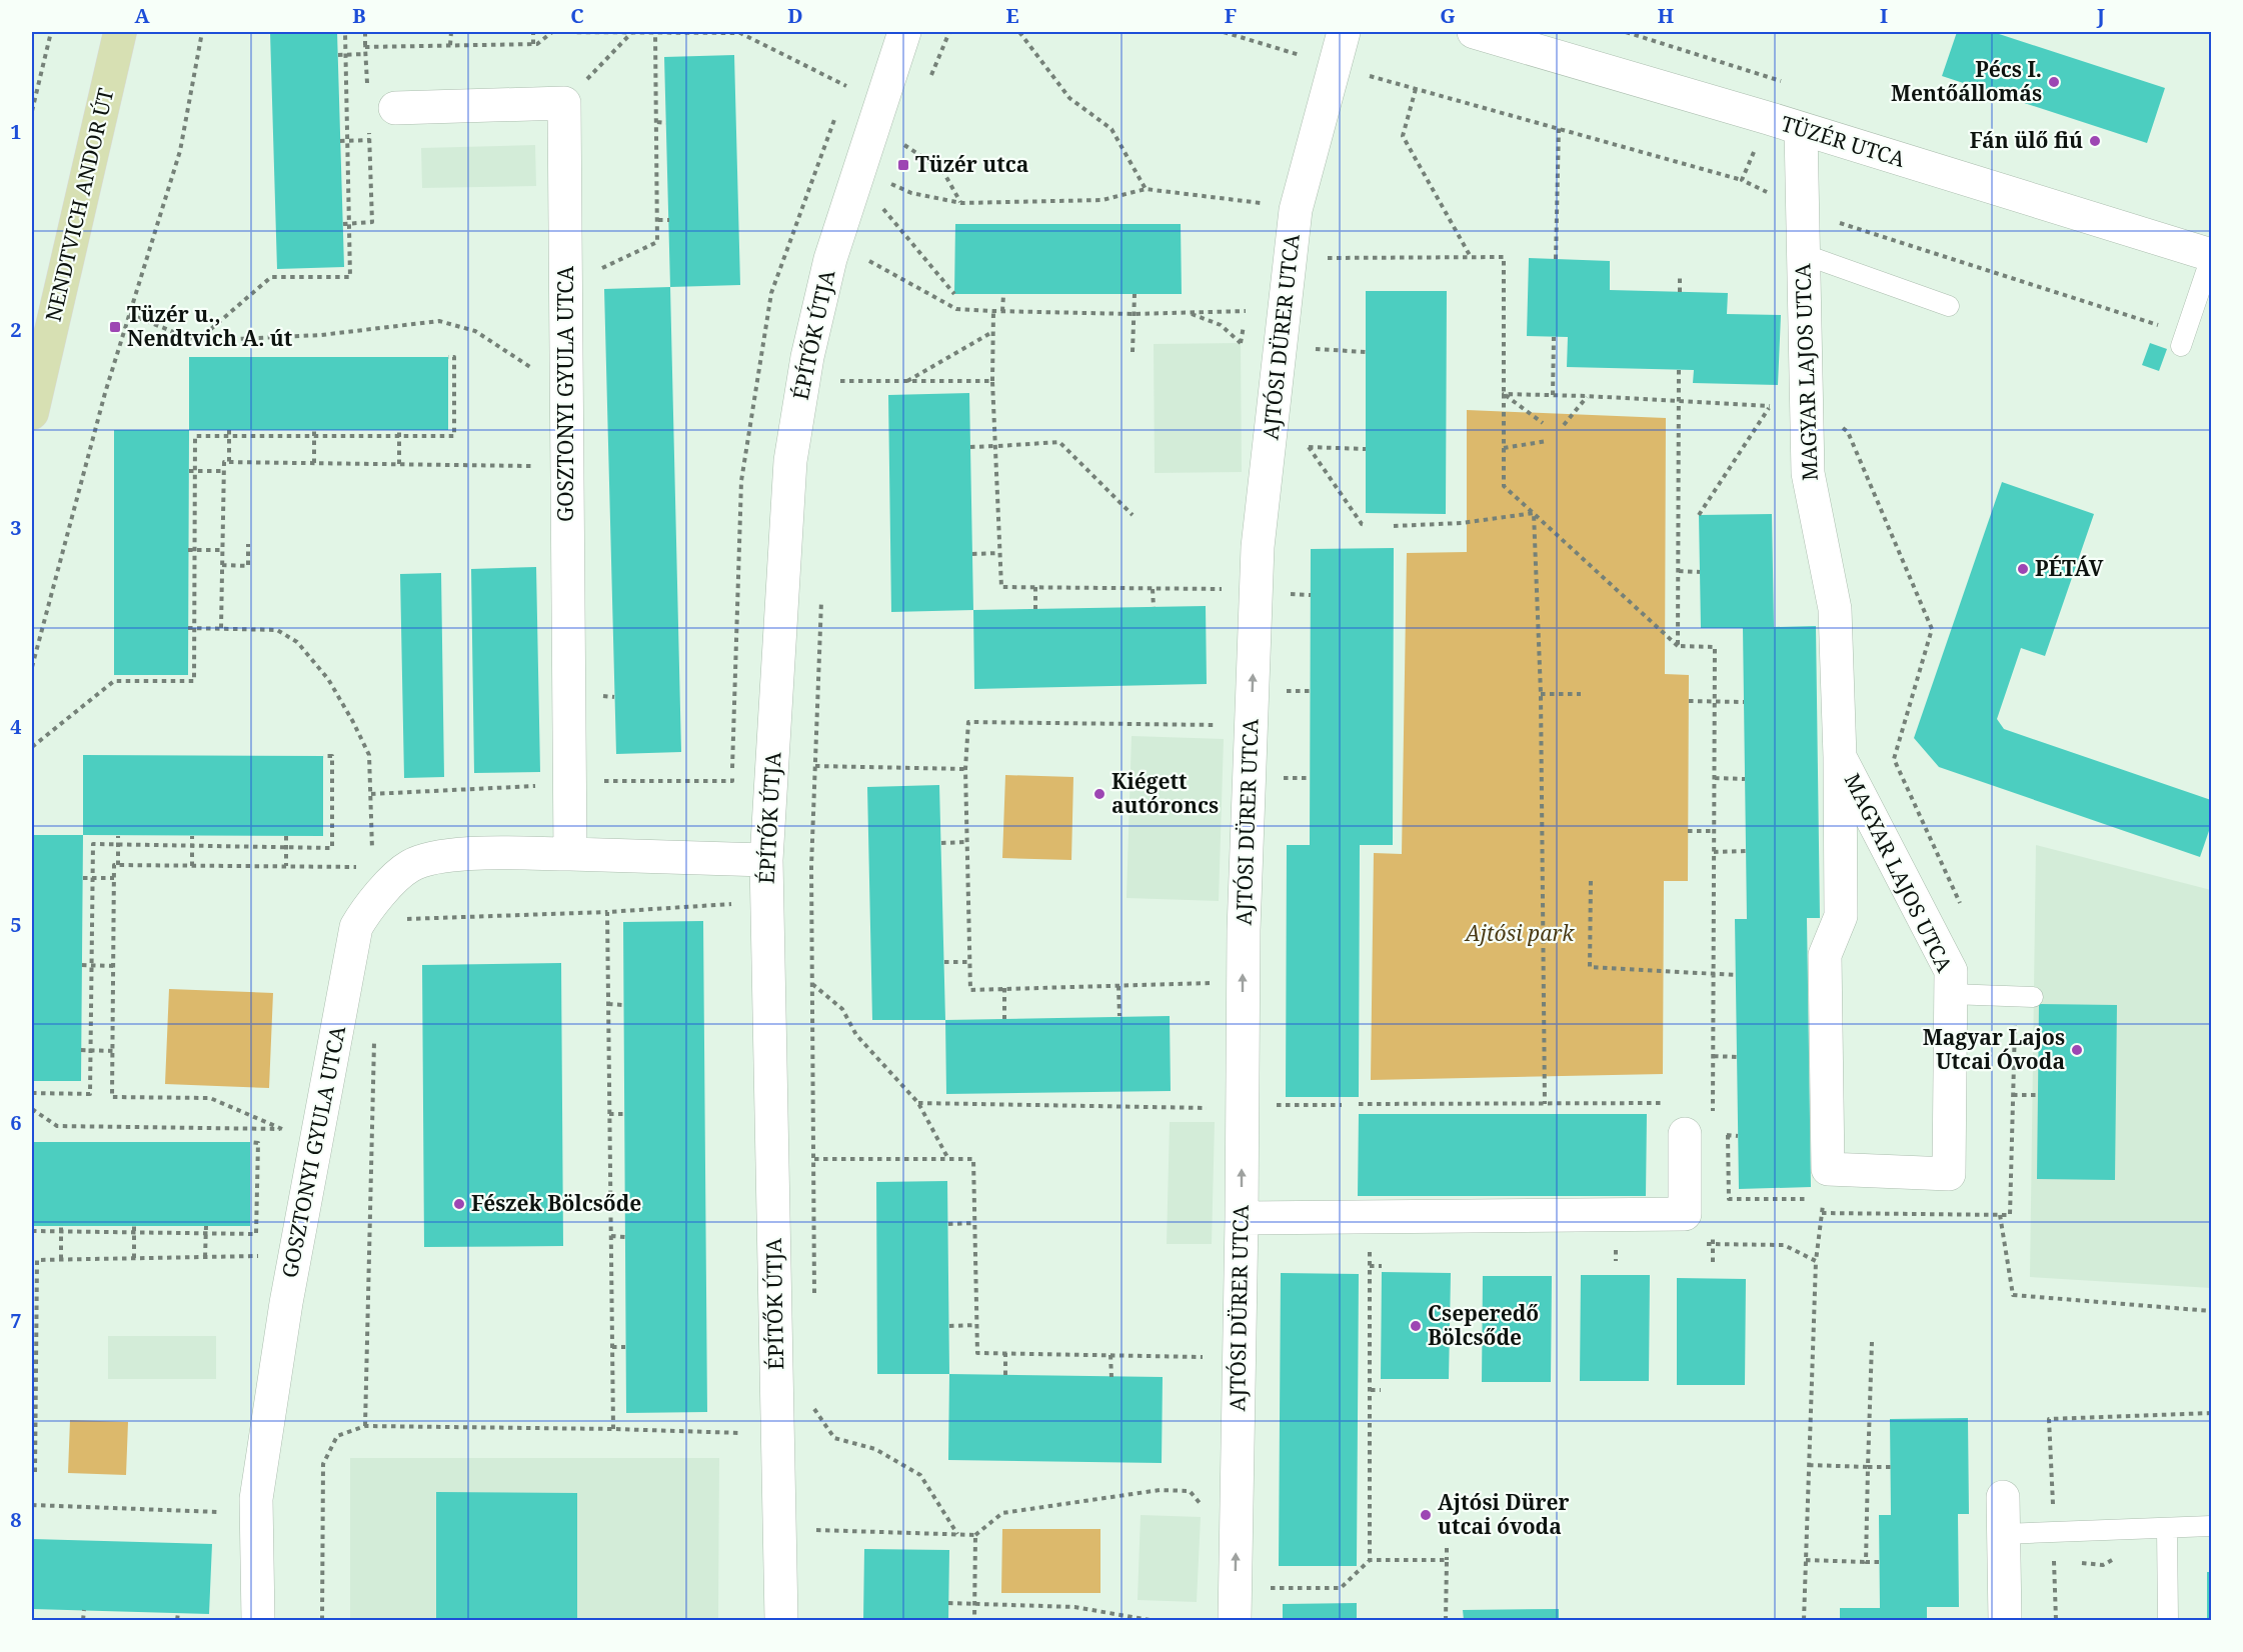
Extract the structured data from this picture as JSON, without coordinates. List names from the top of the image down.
{
  "streets": {
    "main road": ["NENDTVICH ANDOR ÚT"],
    "street": [
      "TÜZÉR UTCA",
      "ÉPÍTŐK ÚTJA",
      "AJTÓSI DÜRER UTCA",
      "MAGYAR LAJOS UTCA",
      "GOSZTONYI GYULA UTCA"
    ]
  },
  "crossings": [
    ["TÜZÉR UTCA", "MAGYAR LAJOS UTCA"],
    ["ÉPÍTŐK ÚTJA", "GOSZTONYI GYULA UTCA"]
  ],
  "one_way": ["AJTÓSI DÜRER UTCA"],
  "parks": ["Ajtósi park"],
  "places": {
    "other": [
      "Pécs I. Mentőállomás",
      "Fán ülő fiú",
      "PÉTÁV",
      "Kiégett autóroncs",
      "Magyar Lajos Utcai Óvoda",
      "Fészek Bölcsőde",
      "Cseperedő Bölcsőde",
      "Ajtósi Dürer utcai óvoda"
    ],
    "transit": ["Tüzér utca", "Tüzér u., Nendtvich A. út"]
  },
  "grid": {
    "columns": [
      "A",
      "B",
      "C",
      "D",
      "E",
      "F",
      "G",
      "H",
      "I",
      "J"
    ],
    "rows": [
      "1",
      "2",
      "3",
      "4",
      "5",
      "6",
      "7",
      "8"
    ]
  }
}
